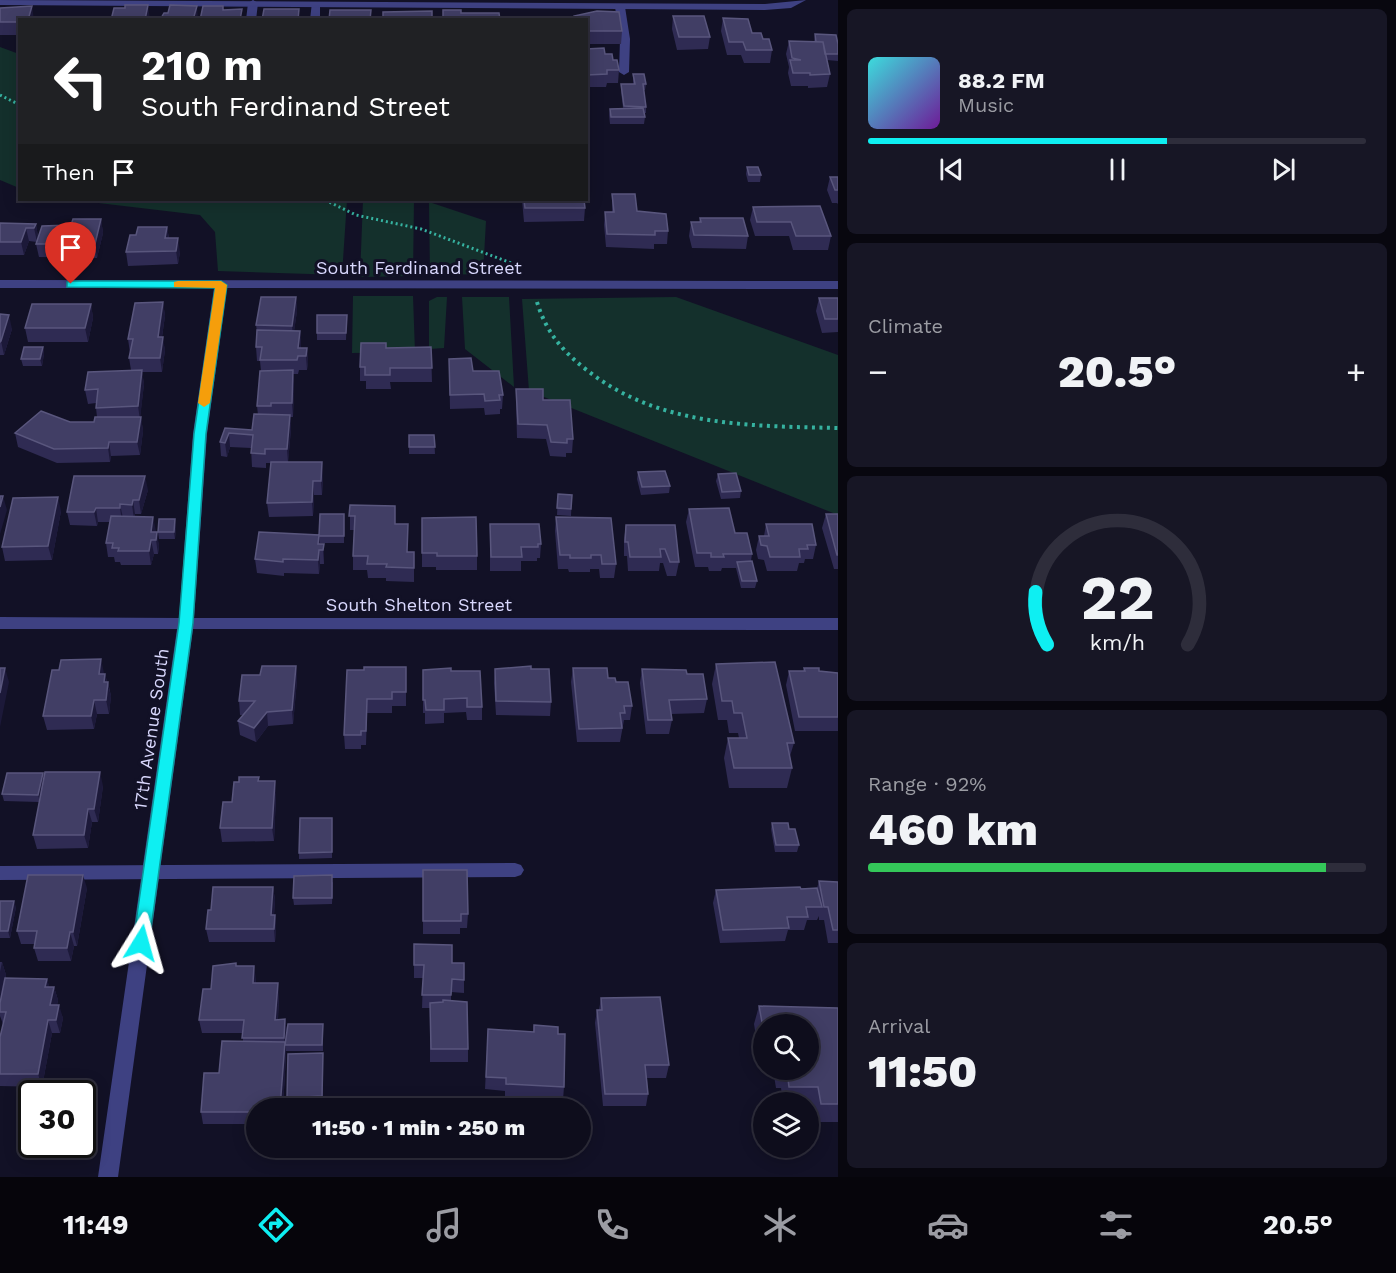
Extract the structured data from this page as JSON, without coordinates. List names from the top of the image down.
{
  "streets": {
    "street": ["South Ferdinand Street", "South Shelton Street", "17th Avenue South"]
  },
  "crossings": [
    ["South Ferdinand Street", "17th Avenue South"],
    ["South Shelton Street", "17th Avenue South"]
  ],
  "page": {
    "turn": ["210 m", "South Ferdinand Street"],
    "song": ["88.2 FM", "Music"],
    "then": "Then",
    "tile": [
      "Climate",
      ["Range · 92%", "460 km"],
      ["Arrival", "11:50"]
    ],
    "heat": ["−", "20.5°", "+"],
    "limit": "30",
    "trip": "11:50 · 1 min · 250 m",
    "tabs": ["11:49", "20.5°"],
    "gauge": ["22", "km/h"]
  }
}
